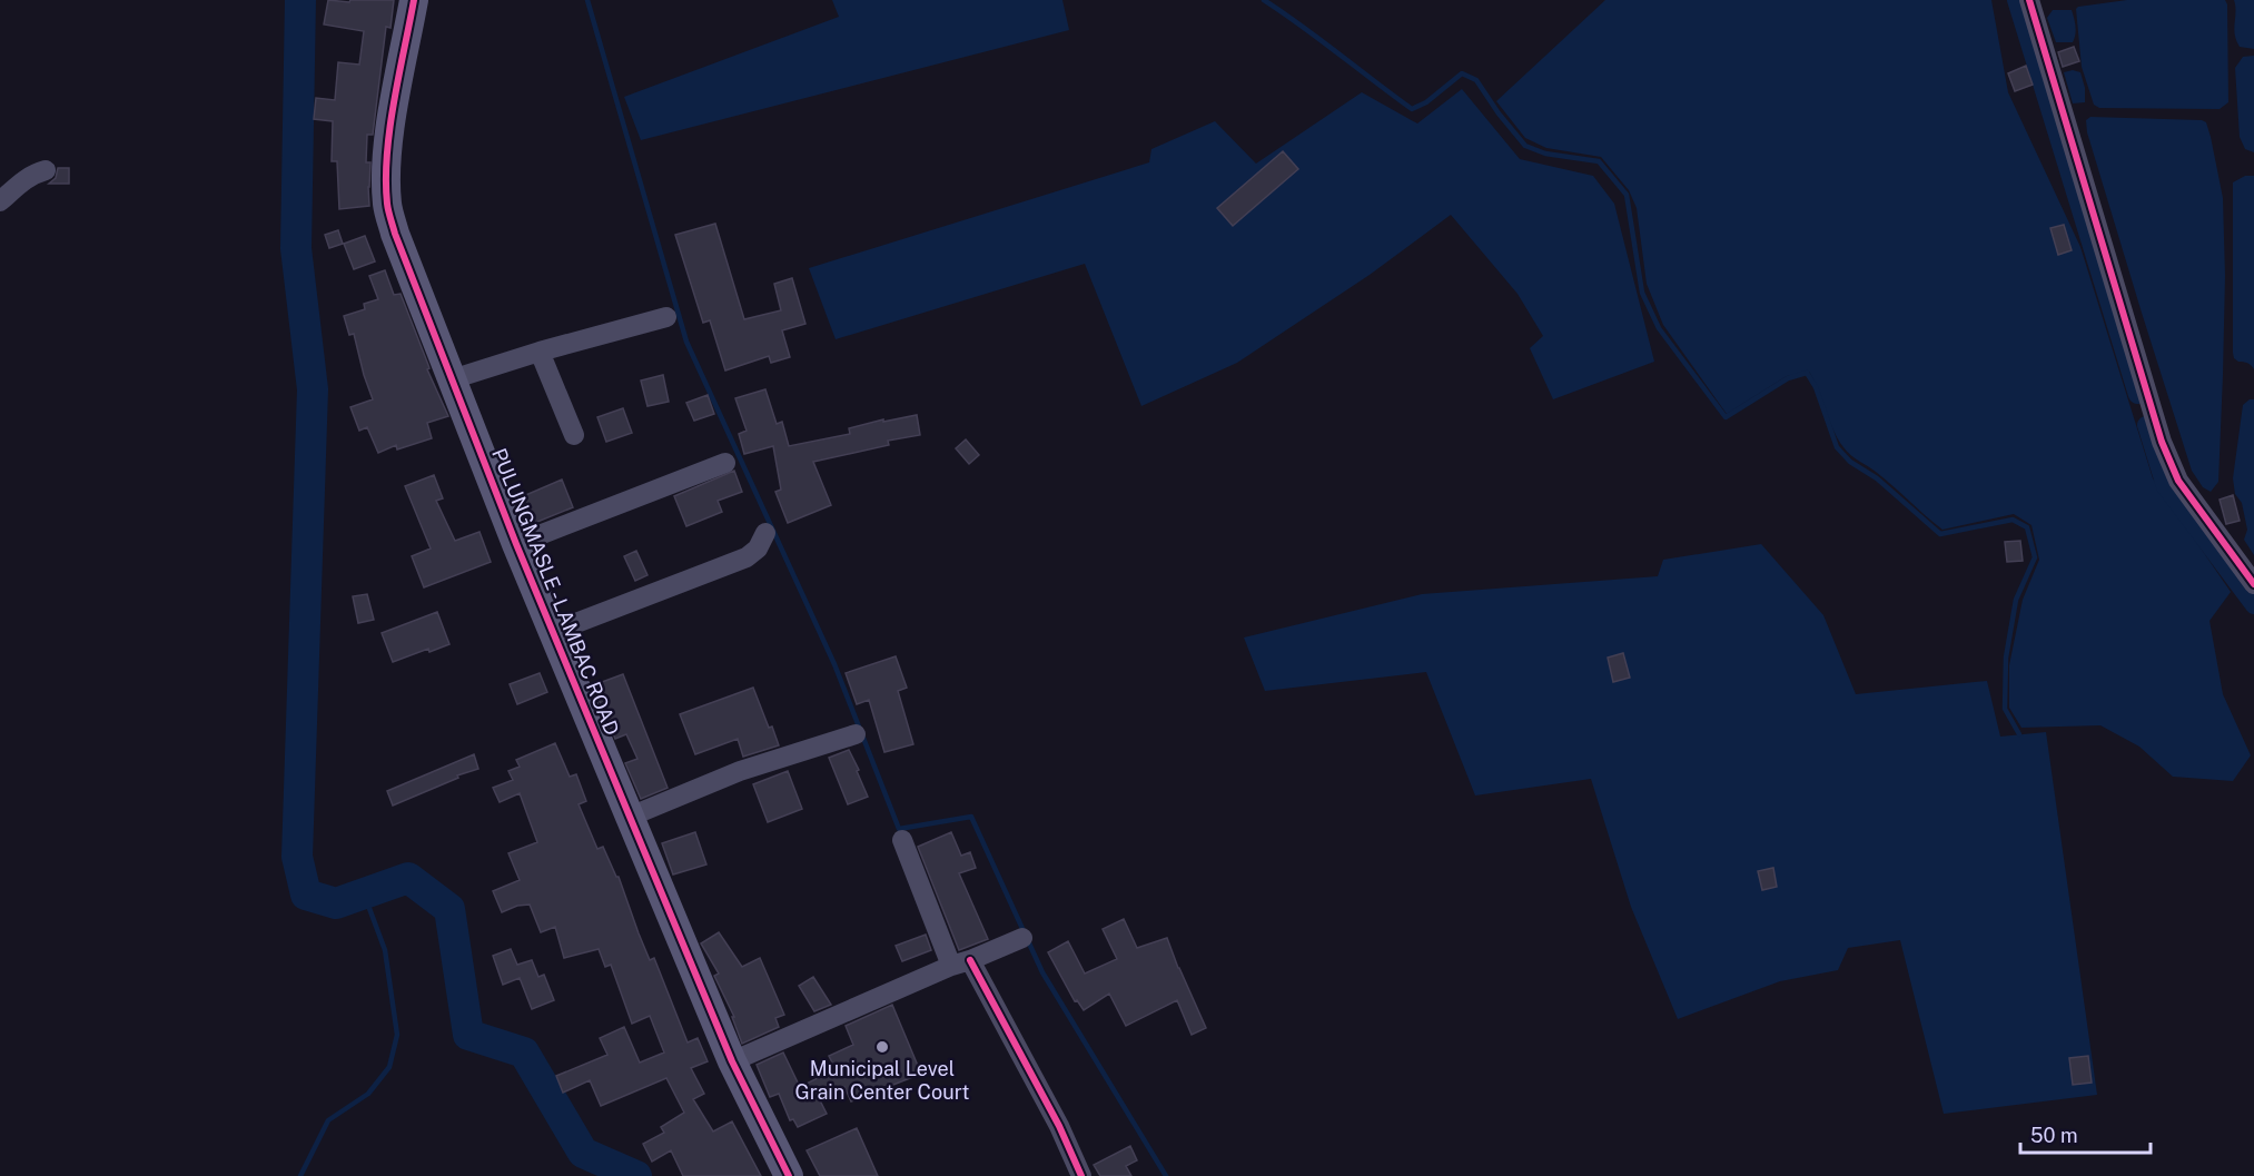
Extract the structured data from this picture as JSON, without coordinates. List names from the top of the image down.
{
  "streets": {
    "street": ["PULUNGMASLE - LAMBAC ROAD"]
  },
  "places": ["Municipal Level Grain Center Court"],
  "scale_bar": "50 m"
}
